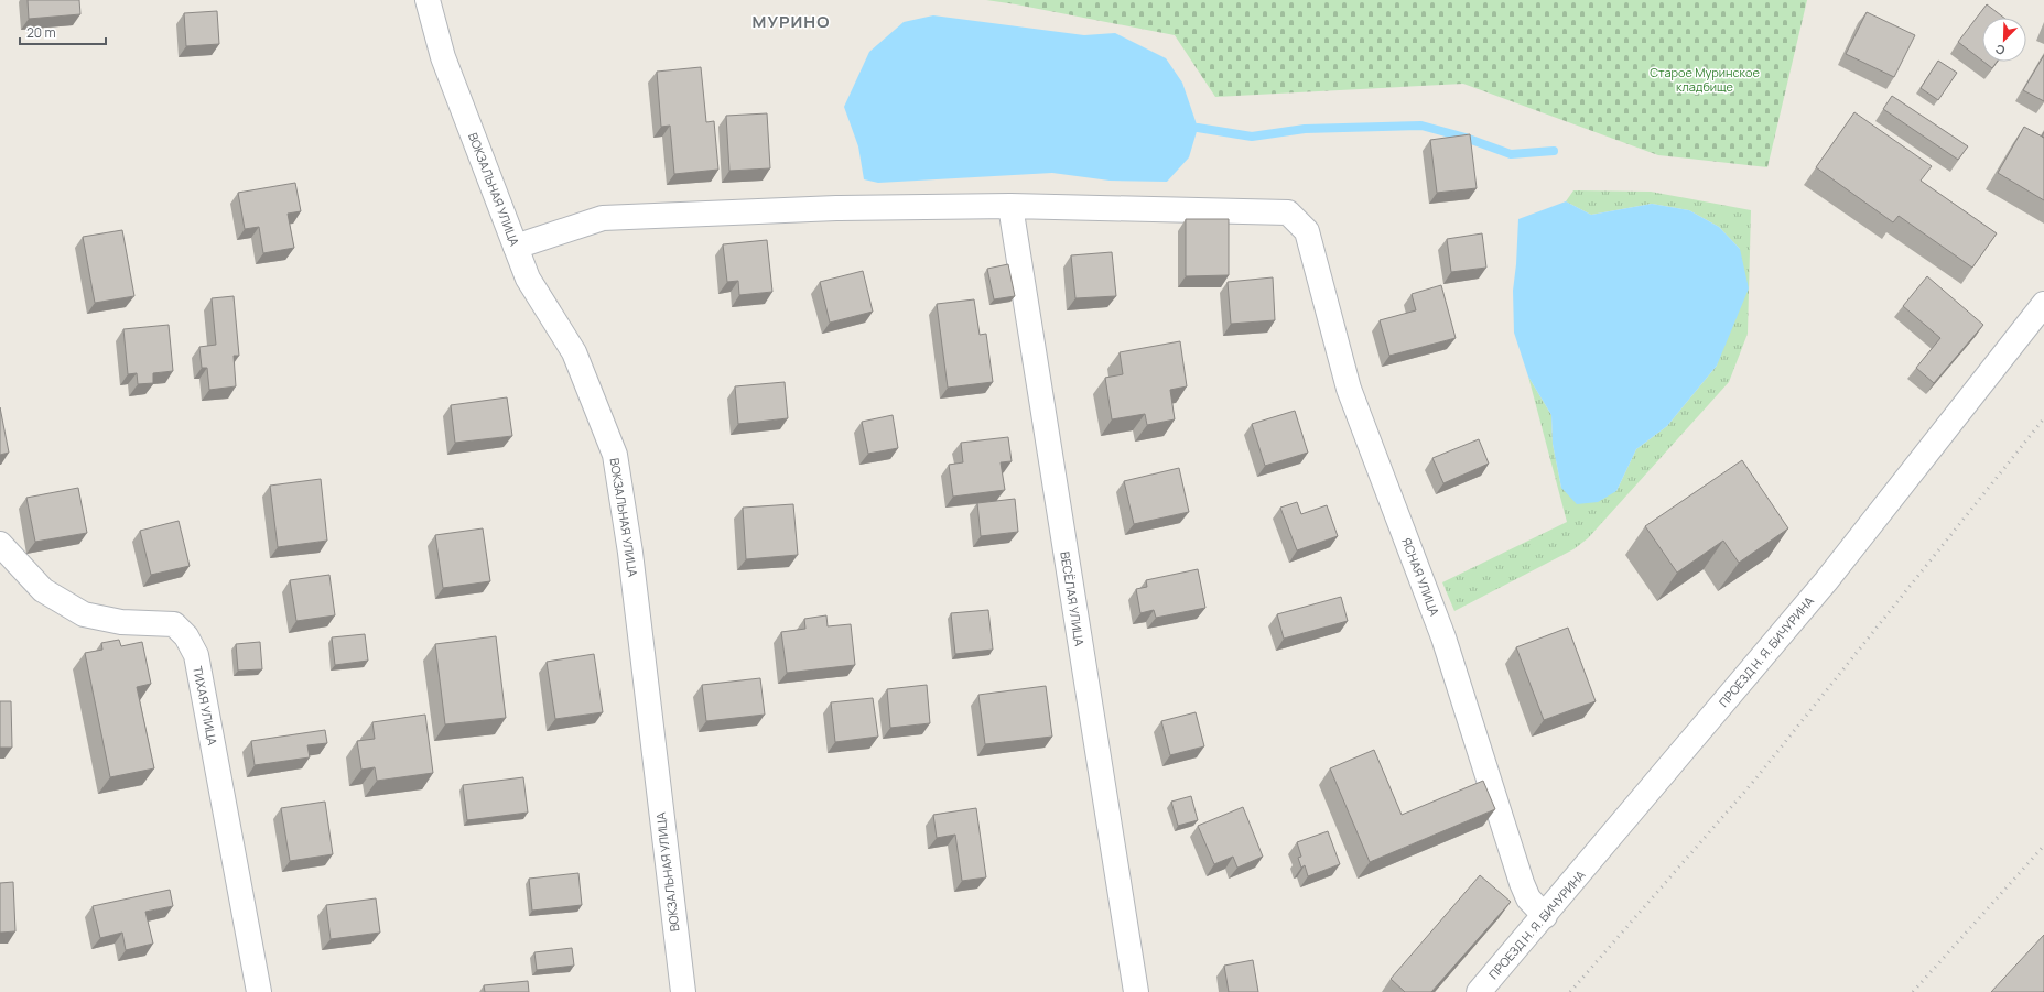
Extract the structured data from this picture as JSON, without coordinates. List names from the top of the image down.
{
  "streets": {
    "street": [
      "ВОКЗАЛЬНАЯ УЛИЦА",
      "ЯСНАЯ УЛИЦА",
      "ВЕСЁЛАЯ УЛИЦА",
      "ПРОЕЗД Н. Я. БИЧУРИНА",
      "ТИХАЯ УЛИЦА"
    ]
  },
  "crossings": [
    ["ЯСНАЯ УЛИЦА", "ВЕСЁЛАЯ УЛИЦА"],
    ["ЯСНАЯ УЛИЦА", "ПРОЕЗД Н. Я. БИЧУРИНА"]
  ],
  "districts": ["МУРИНО"],
  "parks": ["Старое Муринское кладбище"],
  "scale_bar": "20 m",
  "north": "bottom left"
}
